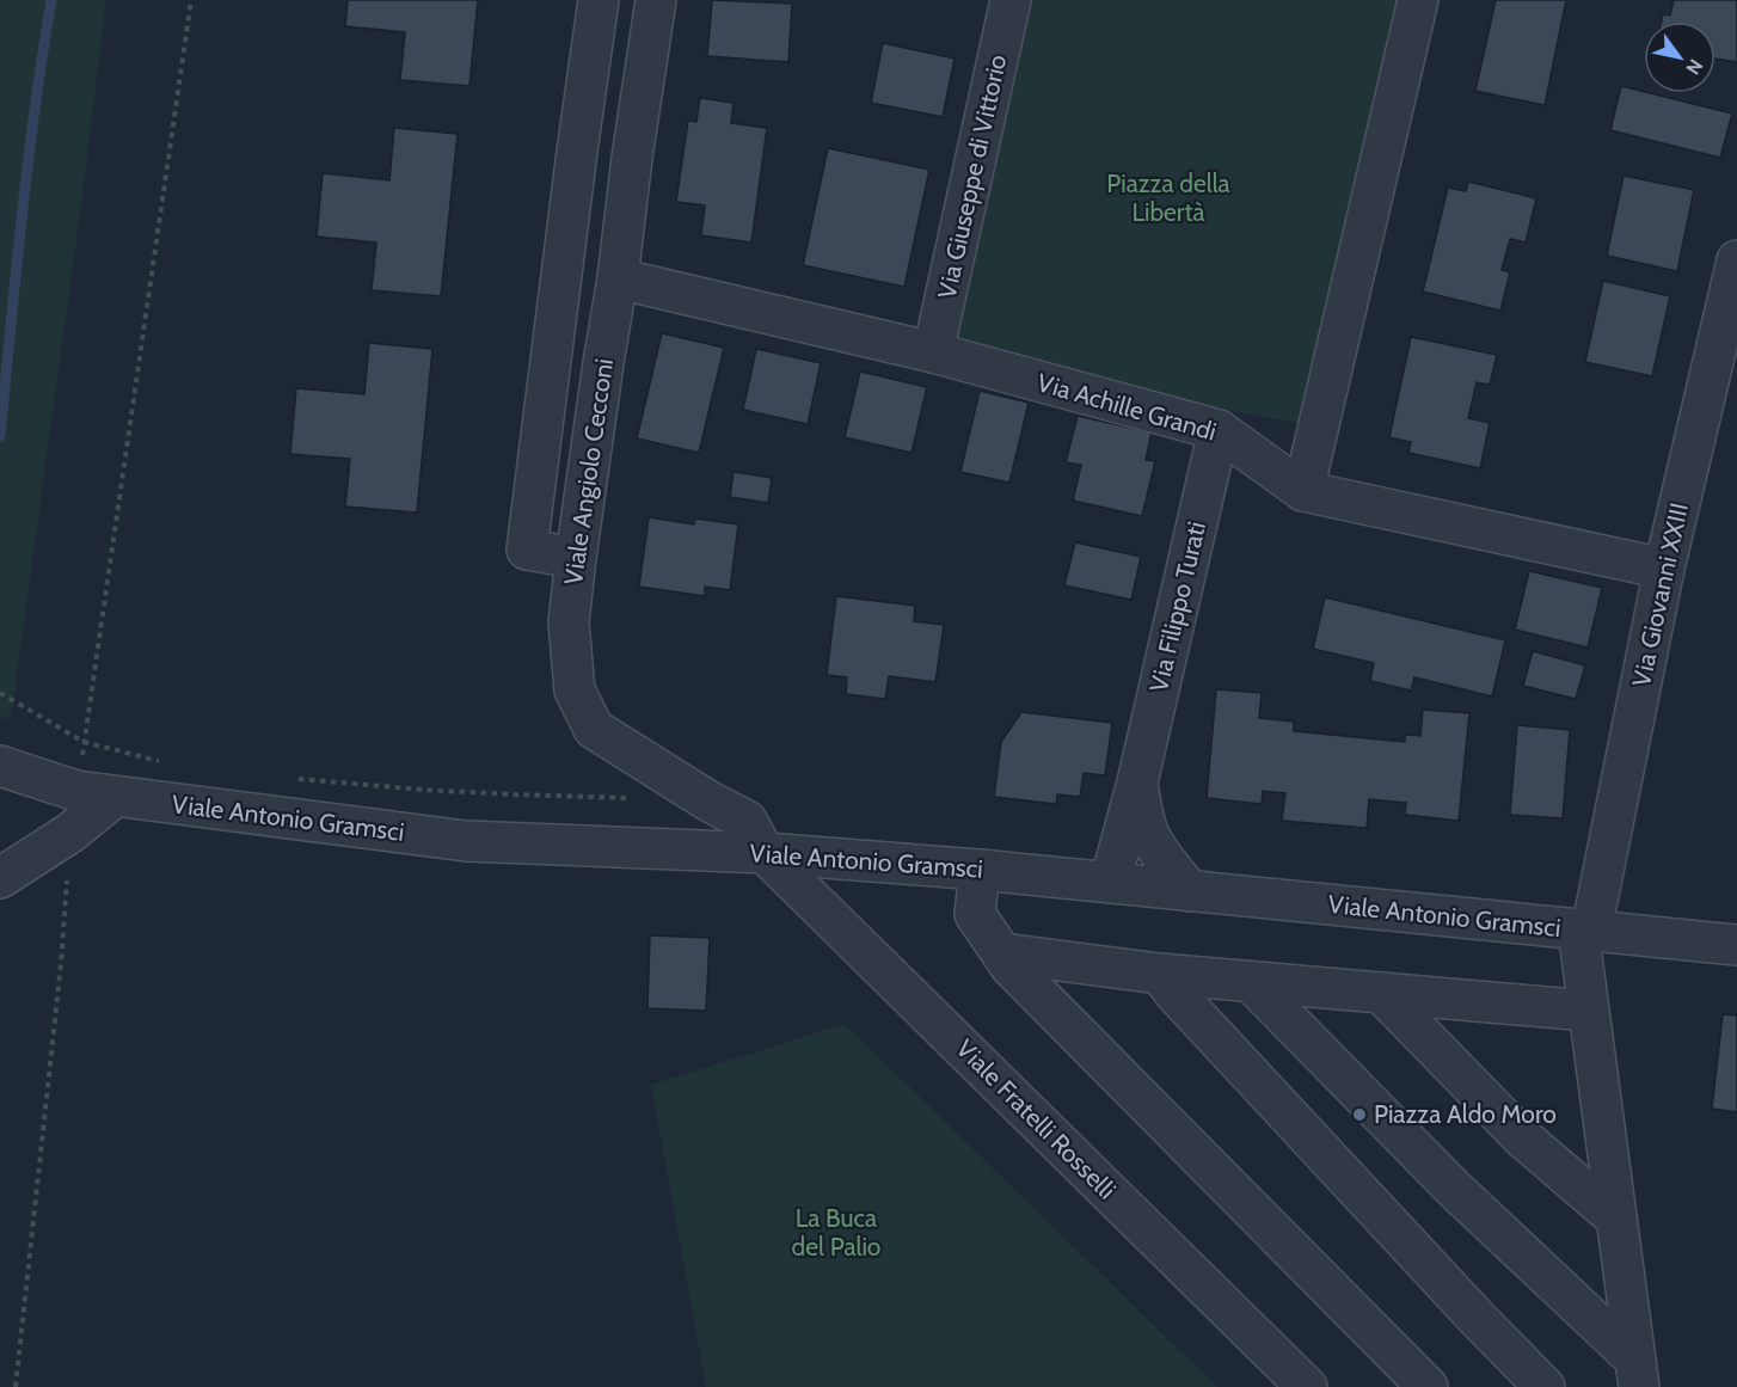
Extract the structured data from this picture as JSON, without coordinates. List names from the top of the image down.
{
  "streets": {
    "street": [
      "Via Giuseppe di Vittorio",
      "Via Achille Grandi",
      "Viale Angiolo Cecconi",
      "Via Giovanni XXIII",
      "Via Filippo Turati",
      "Viale Antonio Gramsci",
      "Viale Fratelli Rosselli"
    ]
  },
  "crossings": [
    ["Via Giuseppe di Vittorio", "Via Achille Grandi"],
    ["Via Achille Grandi", "Viale Angiolo Cecconi"],
    ["Via Achille Grandi", "Via Giovanni XXIII"],
    ["Via Achille Grandi", "Via Filippo Turati"],
    ["Viale Angiolo Cecconi", "Viale Antonio Gramsci"],
    ["Viale Angiolo Cecconi", "Viale Fratelli Rosselli"],
    ["Via Giovanni XXIII", "Viale Antonio Gramsci"],
    ["Via Filippo Turati", "Viale Antonio Gramsci"],
    ["Viale Antonio Gramsci", "Viale Fratelli Rosselli"]
  ],
  "parks": ["Piazza della Libertà", "La Buca del Palio"],
  "places": ["Piazza Aldo Moro"],
  "north": "bottom right"
}
